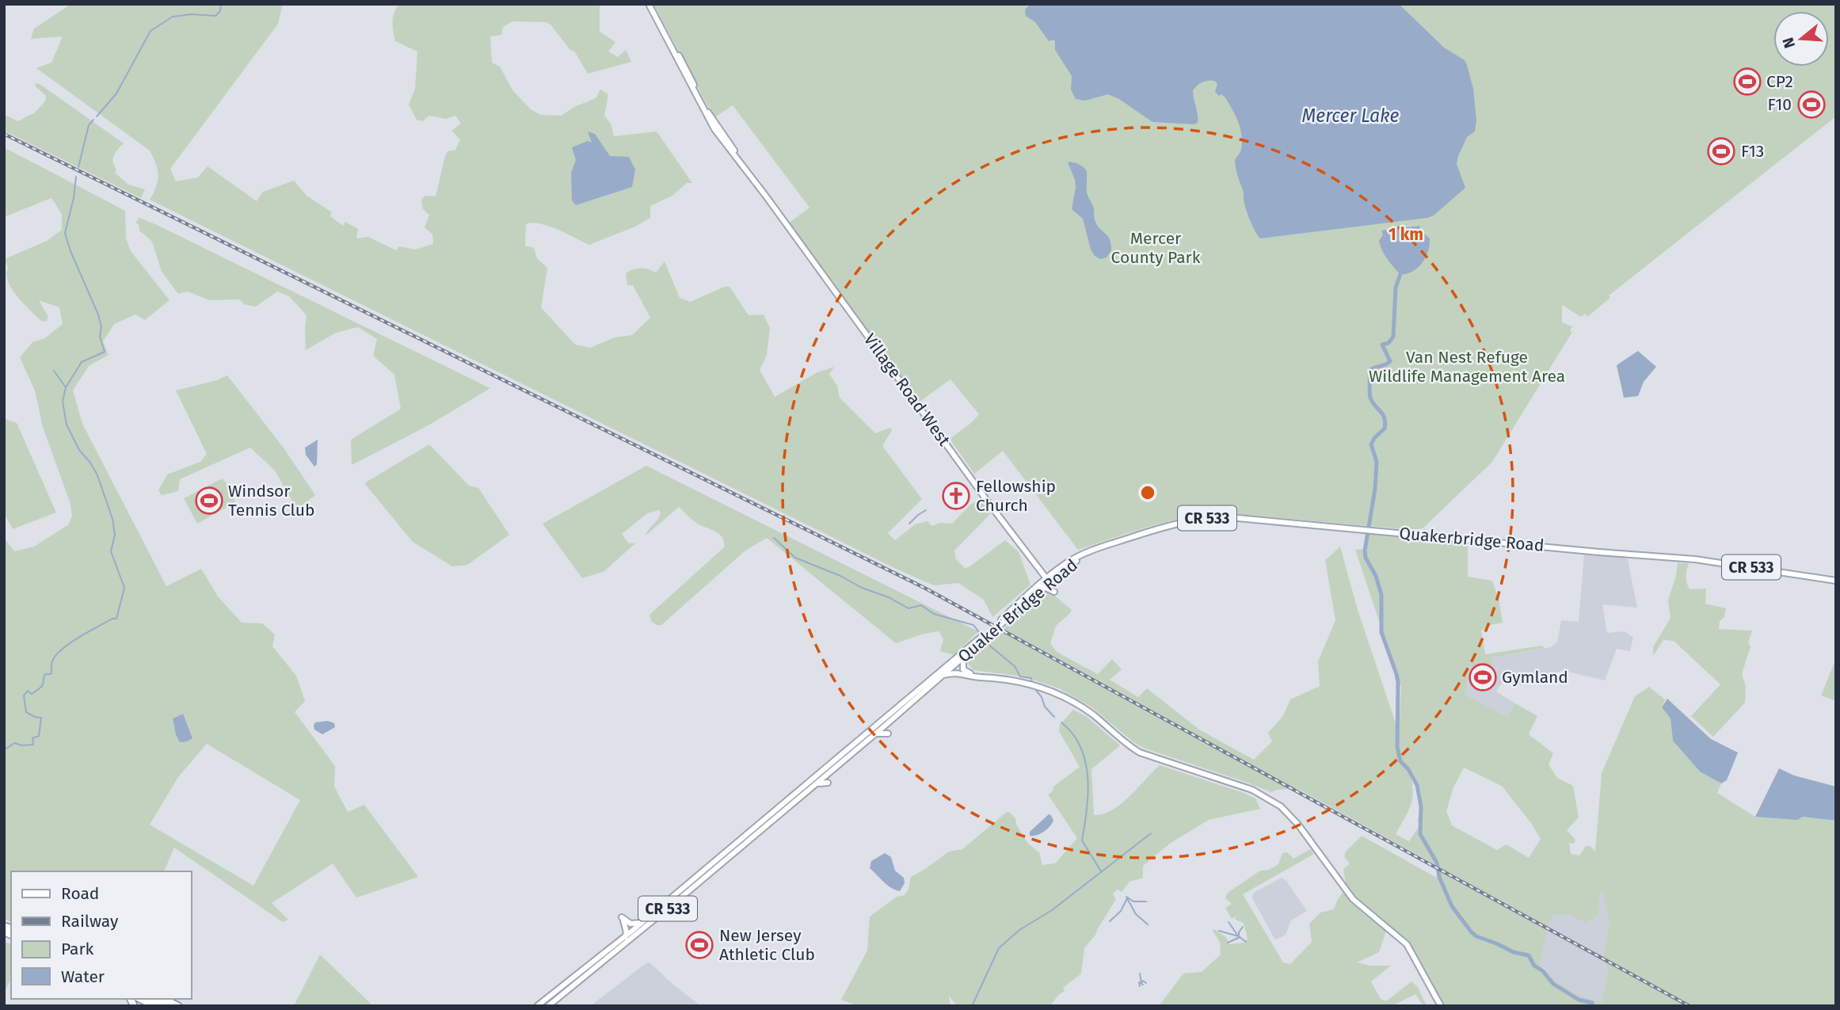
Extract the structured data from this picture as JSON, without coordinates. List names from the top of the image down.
{
  "streets": {
    "main road": [
      "Village Road West",
      "CR 533",
      "Quakerbridge Road",
      "Quaker Bridge Road"
    ]
  },
  "crossings": [
    ["Village Road West", "Quaker Bridge Road"],
    ["CR 533", "Quaker Bridge Road"],
    ["Quakerbridge Road", "Quaker Bridge Road"]
  ],
  "water": ["Mercer Lake"],
  "parks": ["Mercer County Park", "Van Nest Refuge Wildlife Management Area"],
  "places": {
    "sports": [
      "CP2",
      "F10",
      "F13",
      "Windsor Tennis Club",
      "Gymland",
      "New Jersey Athletic Club"
    ],
    "church": ["Fellowship Church"]
  },
  "legend": [
    "Road",
    "Railway",
    "Park",
    "Water"
  ],
  "north": "left",
  "rings": ["1 km"]
}
